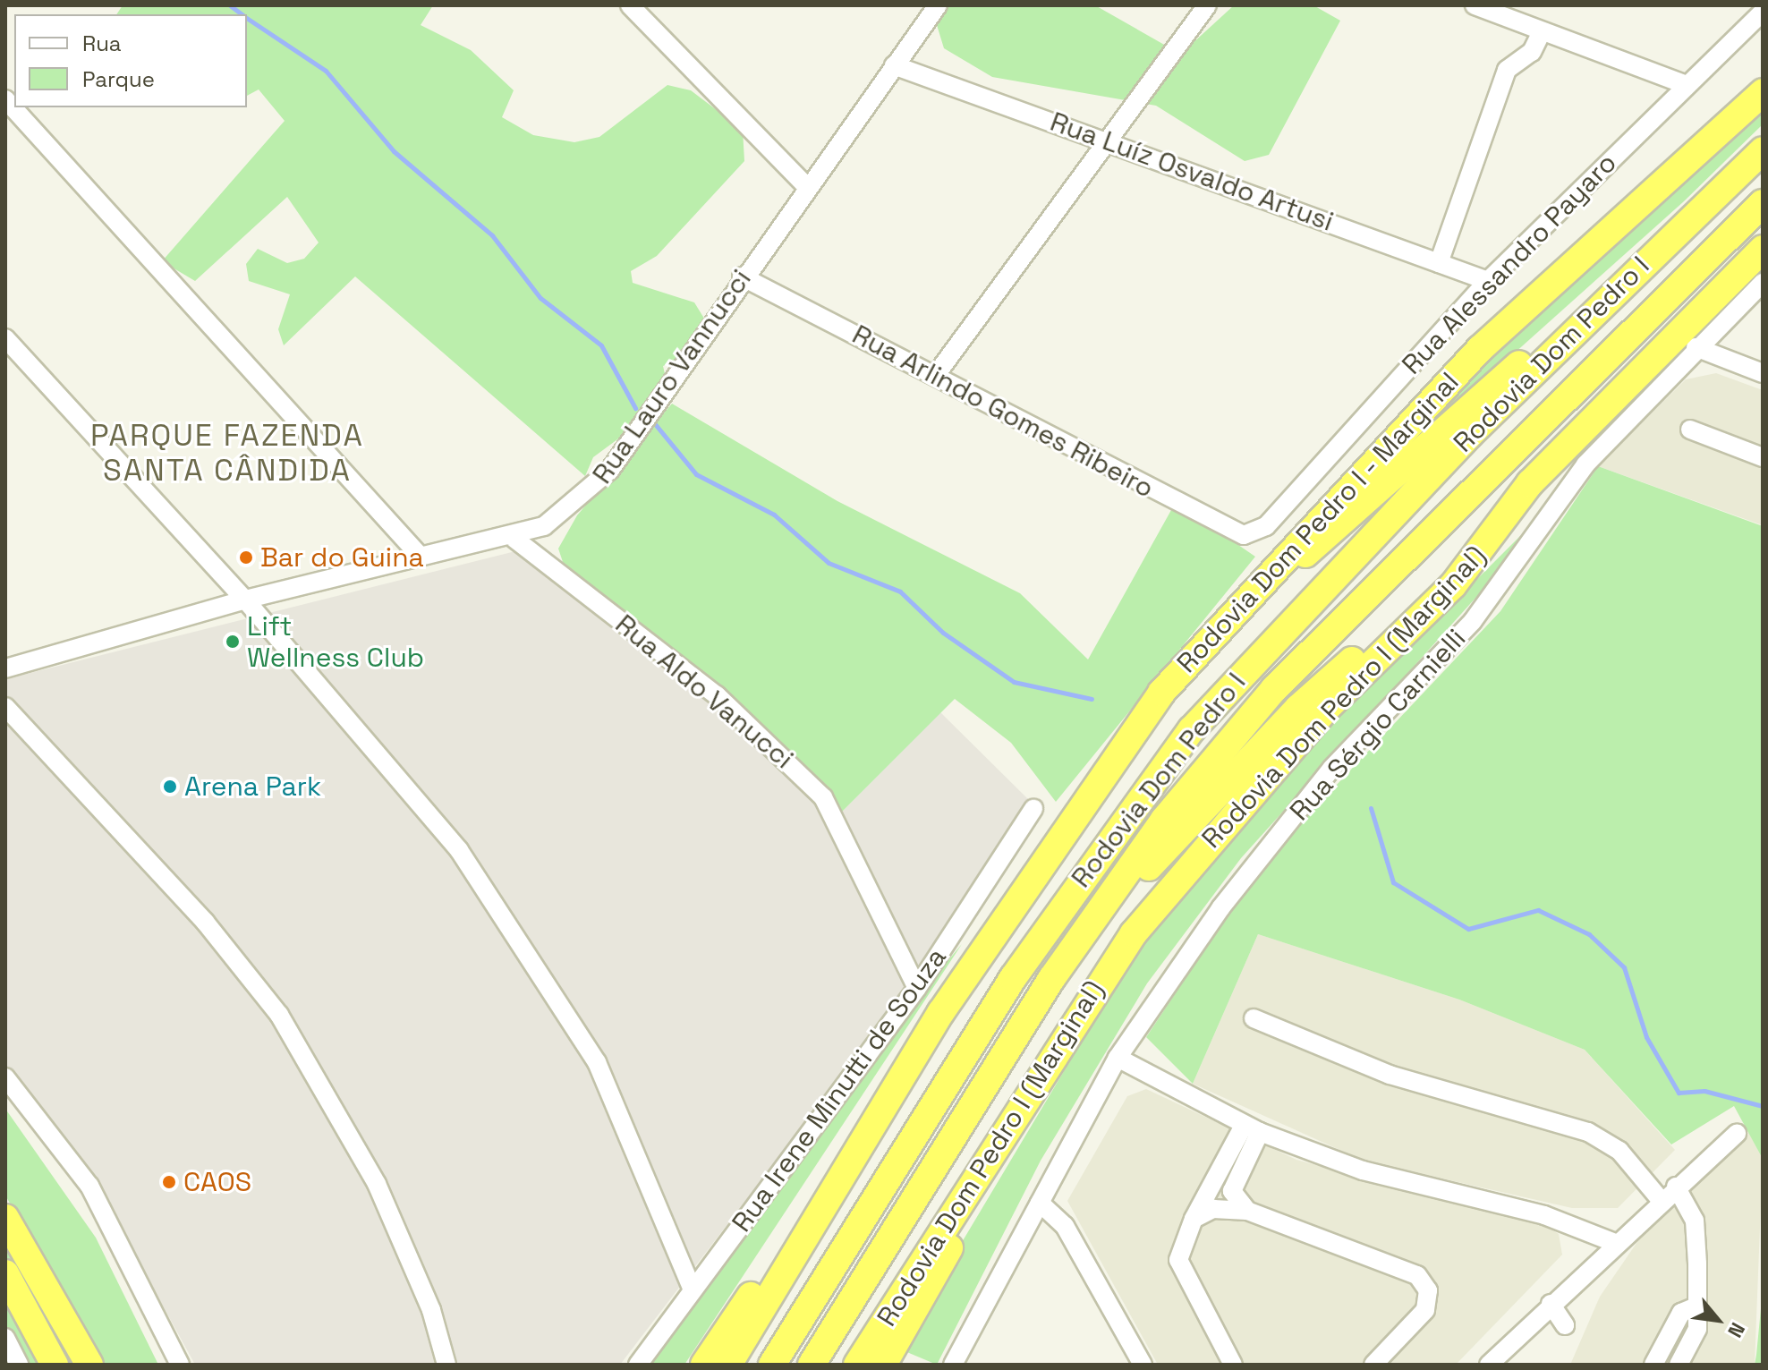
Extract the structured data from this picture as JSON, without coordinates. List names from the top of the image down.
{
  "streets": {
    "highway": ["Rodovia Dom Pedro I", "Rodovia Dom Pedro I - Marginal", "Rodovia Dom Pedro I (Marginal)"],
    "street": [
      "Rua Luíz Osvaldo Artusi",
      "Rua Alessandro Payaro",
      "Rua Lauro Vannucci",
      "Rua Arlindo Gomes Ribeiro",
      "Rua Aldo Vanucci",
      "Rua Sérgio Carnielli",
      "Rua Irene Minutti de Souza"
    ]
  },
  "crossings": [
    ["Rua Luíz Osvaldo Artusi", "Rua Alessandro Payaro"],
    ["Rua Luíz Osvaldo Artusi", "Rua Lauro Vannucci"],
    ["Rua Alessandro Payaro", "Rua Arlindo Gomes Ribeiro"],
    ["Rua Lauro Vannucci", "Rua Arlindo Gomes Ribeiro"],
    ["Rua Lauro Vannucci", "Rua Aldo Vanucci"],
    ["Rua Aldo Vanucci", "Rua Irene Minutti de Souza"]
  ],
  "districts": ["PARQUE FAZENDA SANTA CÂNDIDA"],
  "places": [
    "Bar do Guina",
    "Lift Wellness Club",
    "Arena Park",
    "CAOS"
  ],
  "legend": ["Rua", "Parque"],
  "north": "bottom right"
}
